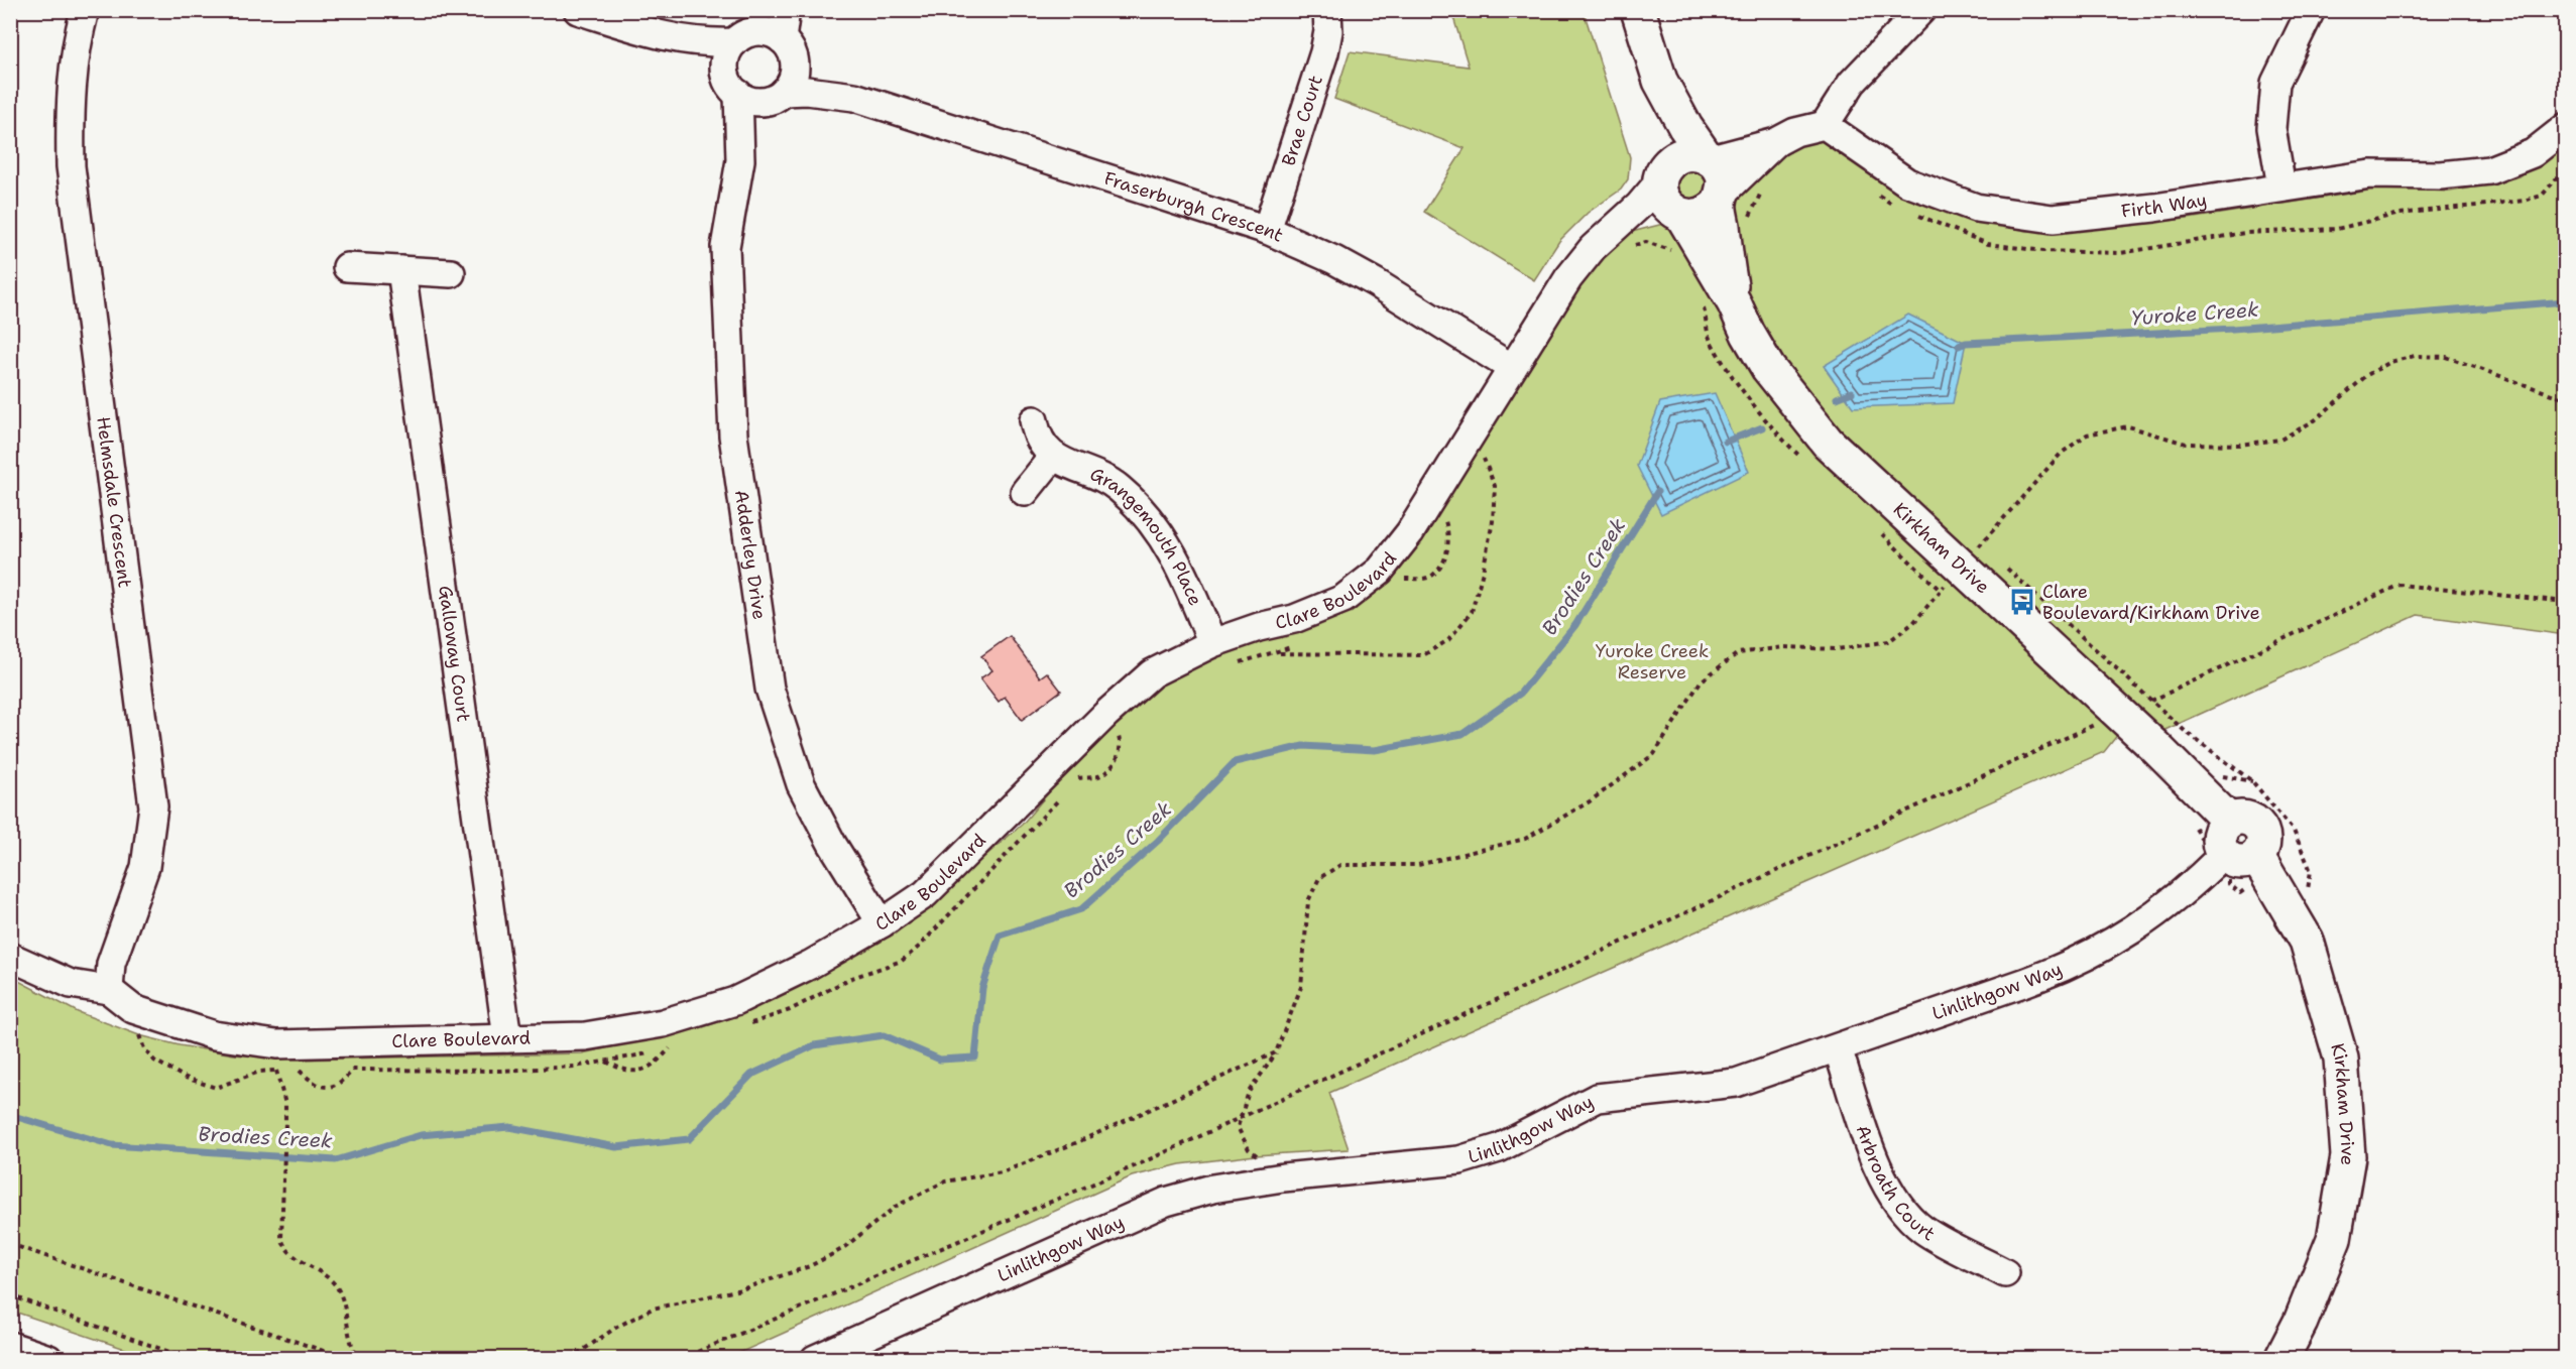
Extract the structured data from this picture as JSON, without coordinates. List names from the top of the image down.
{
  "streets": {
    "street": [
      "Brae Court",
      "Firth Way",
      "Fraserburgh Crescent",
      "Helmsdale Crescent",
      "Grangemouth Place",
      "Kirkham Drive",
      "Adderley Drive",
      "Clare Boulevard",
      "Galloway Court",
      "Linlithgow Way",
      "Arbroath Court"
    ]
  },
  "crossings": [
    ["Brae Court", "Fraserburgh Crescent"],
    ["Fraserburgh Crescent", "Adderley Drive"],
    ["Fraserburgh Crescent", "Clare Boulevard"],
    ["Helmsdale Crescent", "Clare Boulevard"],
    ["Grangemouth Place", "Clare Boulevard"],
    ["Kirkham Drive", "Clare Boulevard"],
    ["Kirkham Drive", "Linlithgow Way"],
    ["Adderley Drive", "Clare Boulevard"],
    ["Clare Boulevard", "Galloway Court"],
    ["Linlithgow Way", "Arbroath Court"]
  ],
  "water": ["Yuroke Creek", "Brodies Creek"],
  "parks": ["Yuroke Creek Reserve"],
  "places": {
    "bus stop": ["Clare Boulevard/Kirkham Drive"]
  }
}
